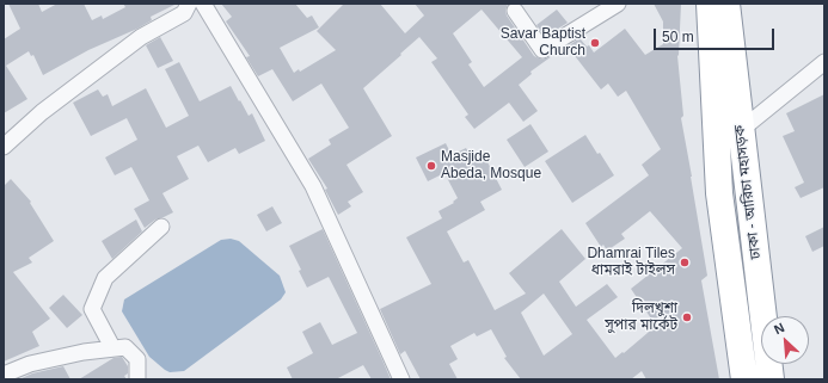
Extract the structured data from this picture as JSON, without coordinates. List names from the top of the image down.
{
  "streets": {
    "highway": ["ঢাকা - আরিচা মহাসড়ক"]
  },
  "places": [
    "Savar Baptist Church",
    "Masjide Abeda, Mosque",
    "Dhamrai Tiles ধামরাই টাইলস",
    "দিলখুশা সুপার মার্কেট"
  ],
  "scale_bar": "50 m",
  "north": "top left"
}
